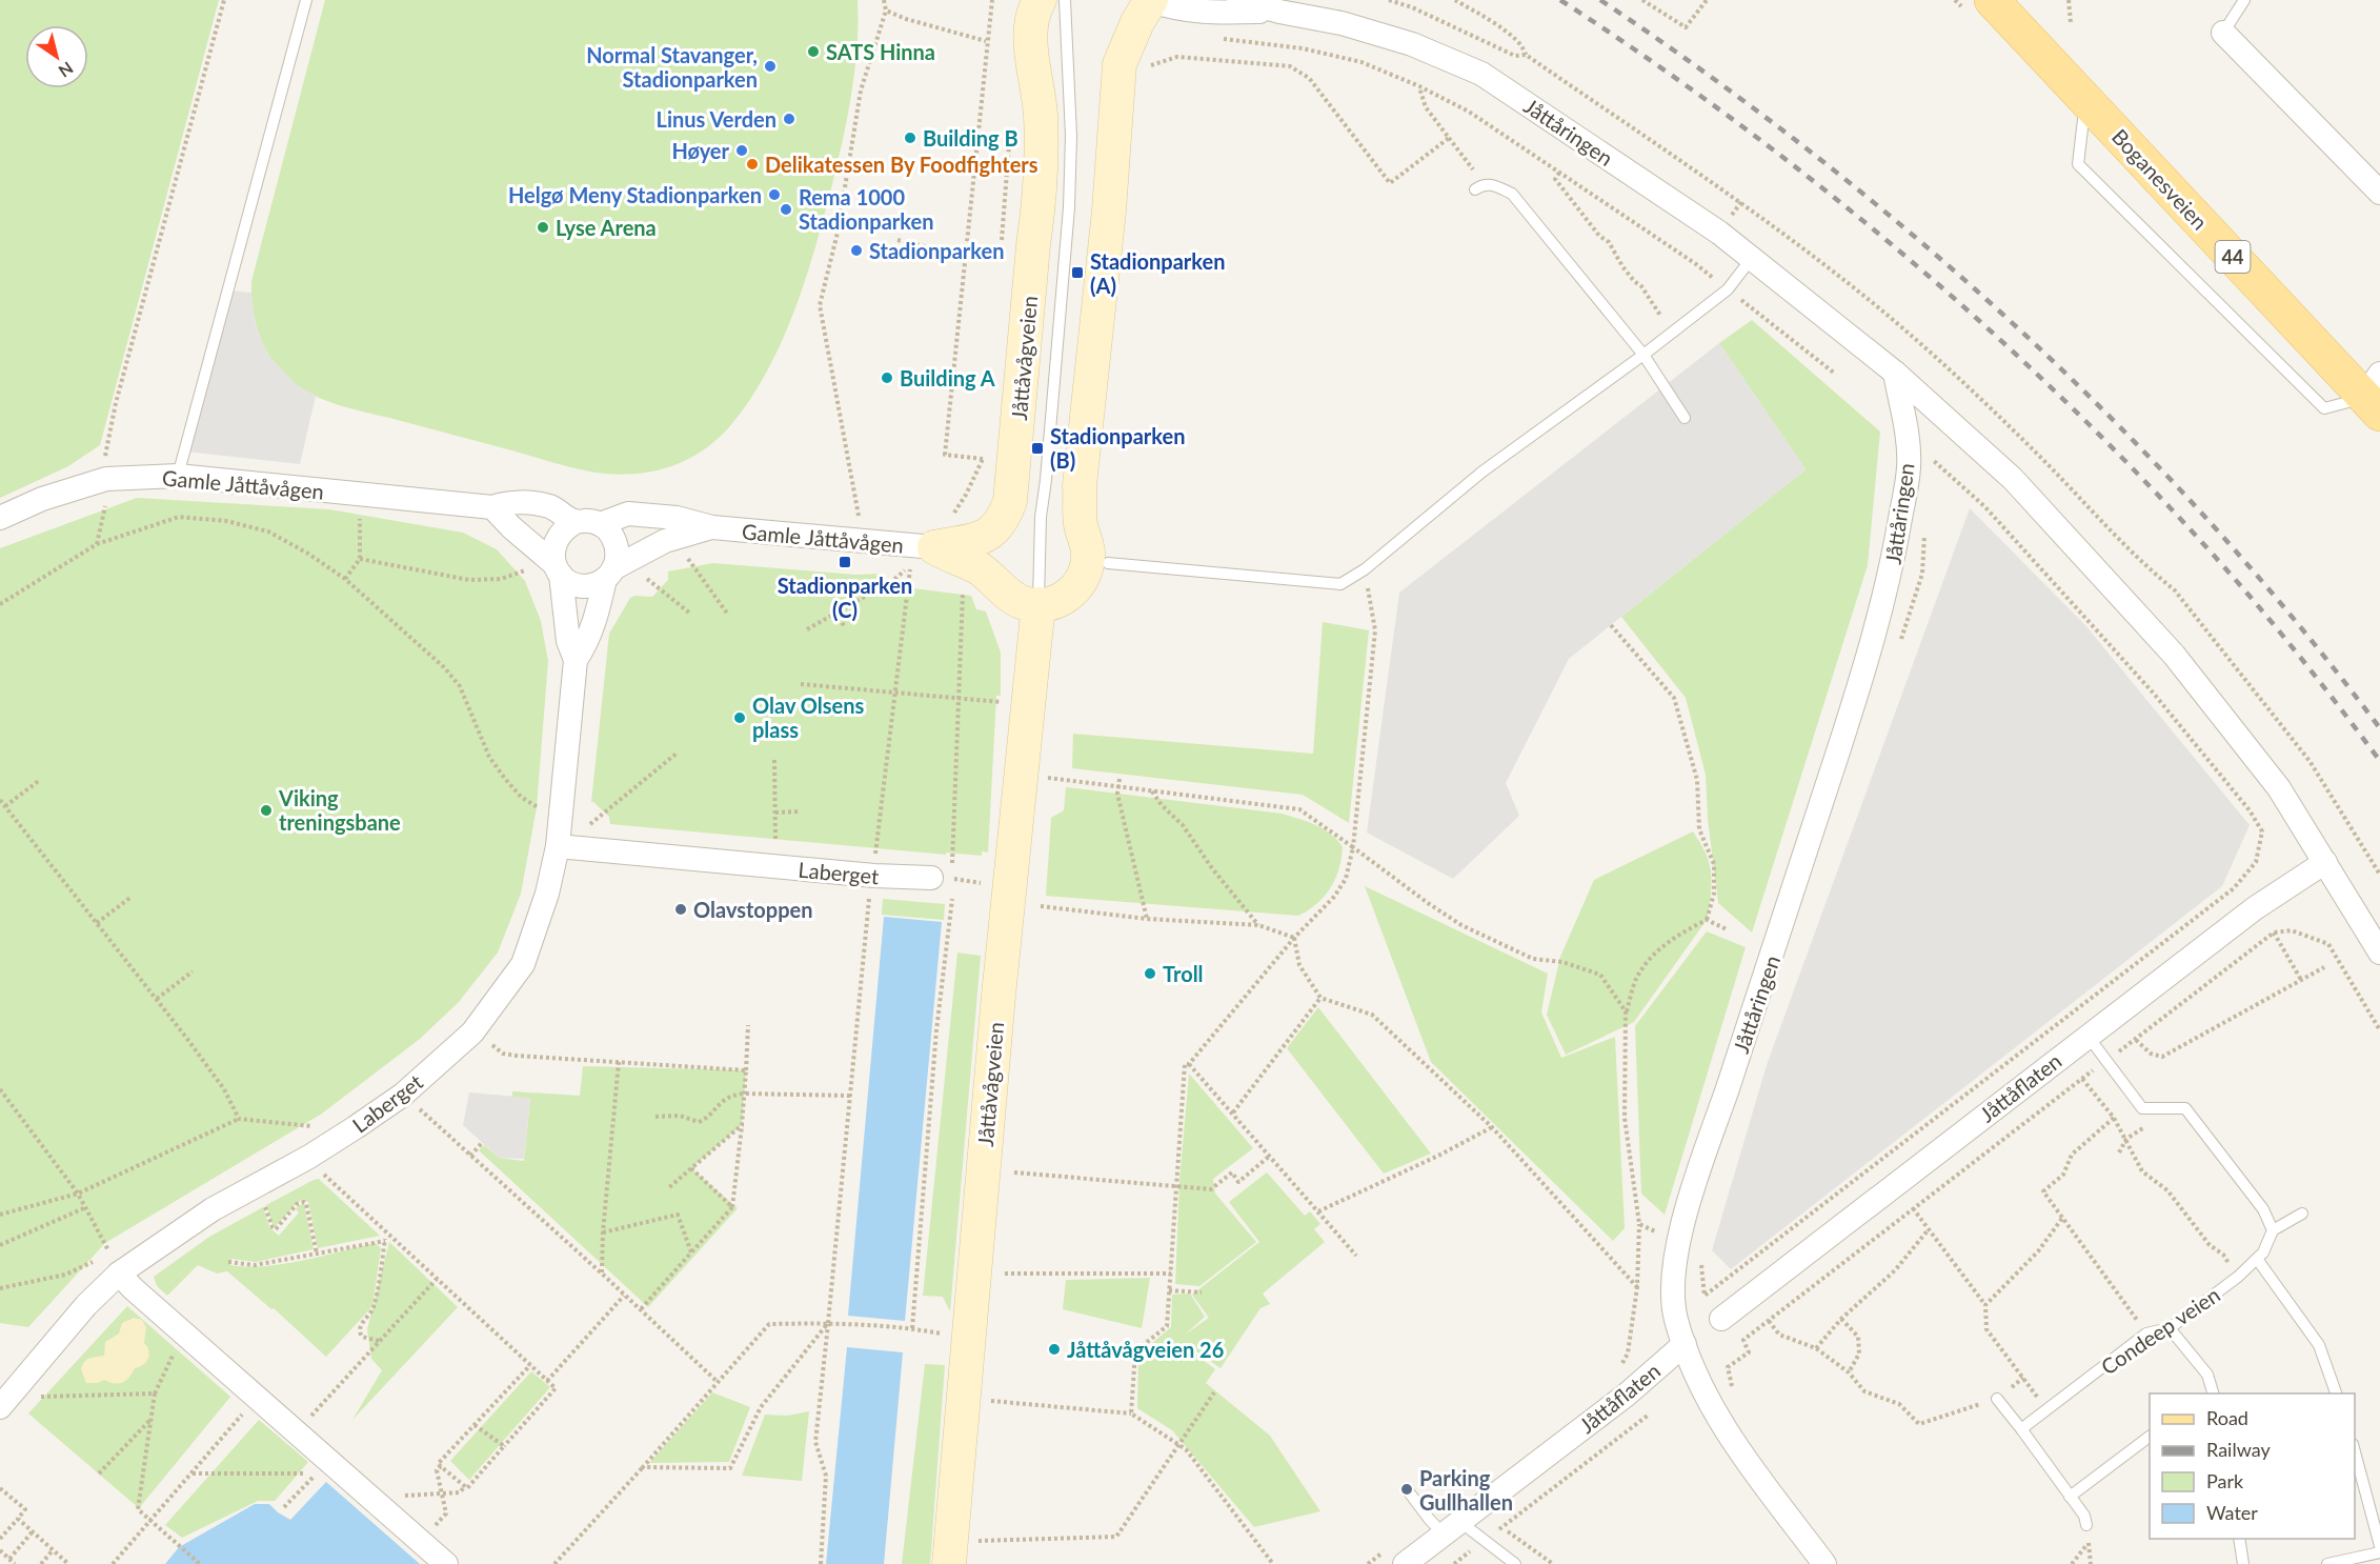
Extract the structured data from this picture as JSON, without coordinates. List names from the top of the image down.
{
  "streets": {
    "main road": ["Boganesveien", "44"],
    "street": [
      "Jåttåringen",
      "Jåttåvågveien",
      "Gamle Jåttåvågen",
      "Laberget",
      "Jåttåflaten"
    ],
    "lane": ["Condeep veien"]
  },
  "crossings": [
    ["Jåttåringen", "Jåttåflaten"],
    ["Jåttåvågveien", "Gamle Jåttåvågen"],
    ["Gamle Jåttåvågen", "Laberget"]
  ],
  "places": {
    "other": [
      "SATS Hinna",
      "Normal Stavanger, Stadionparken",
      "Linus Verden",
      "Building B",
      "Høyer",
      "Delikatessen By Foodfighters",
      "Helgø Meny Stadionparken",
      "Rema 1000 Stadionparken",
      "Lyse Arena",
      "Stadionparken",
      "Building A",
      "Olav Olsens plass",
      "Viking treningsbane",
      "Olavstoppen",
      "Troll",
      "Jåttåvågveien 26",
      "Parking Gullhallen"
    ],
    "transit": ["Stadionparken (A)", "Stadionparken (B)", "Stadionparken (C)"]
  },
  "legend": [
    "Road",
    "Railway",
    "Park",
    "Water"
  ],
  "north": "bottom right"
}
